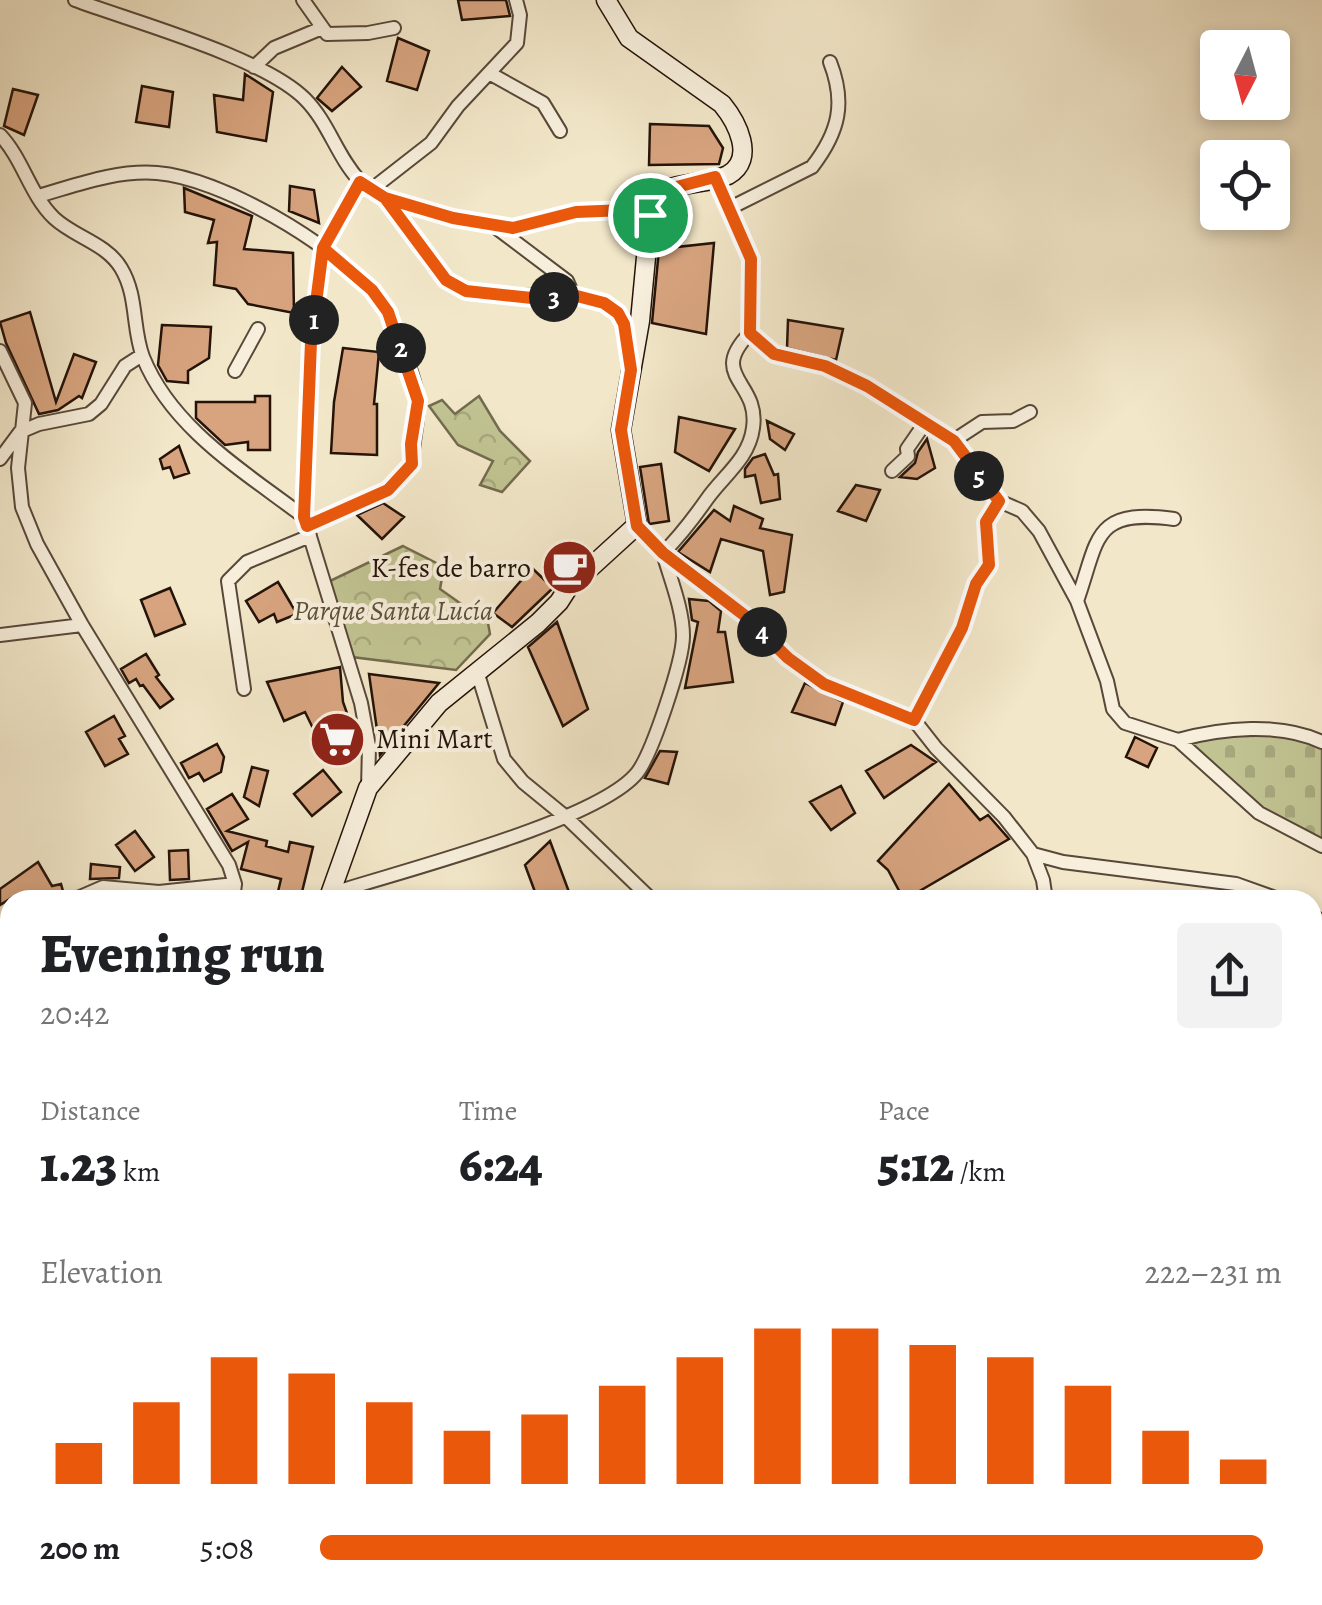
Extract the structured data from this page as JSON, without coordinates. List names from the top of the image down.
{
  "parks": ["Parque Santa Lucía"],
  "places": {
    "cafe": ["K-fes de barro"],
    "supermarket": ["Mini Mart"]
  },
  "north": "bottom",
  "page": {
    "pins": [
      "3",
      "1",
      "2",
      "5",
      "4"
    ],
    "heading": ["Evening run", "20:42"],
    "stats": [
      ["Distance", "1.23 km"],
      ["Time", "6:24"],
      ["Pace", "5:12 /km"]
    ],
    "chart": ["Elevation", "222–231 m"],
    "list": [
      {
        "name": "200 m",
        "note": "5:08"
      }
    ]
  }
}
